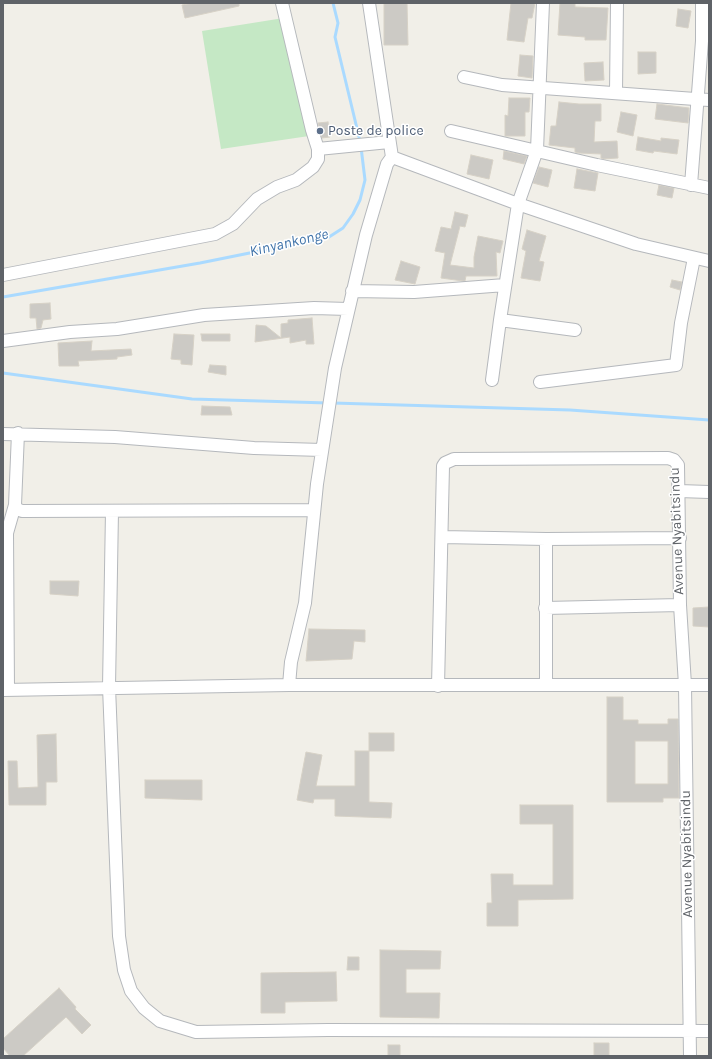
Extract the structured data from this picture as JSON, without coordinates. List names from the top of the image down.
{
  "streets": {
    "street": ["Avenue Nyabitsindu"]
  },
  "water": ["Kinyankonge"],
  "places": ["Poste de police"]
}
